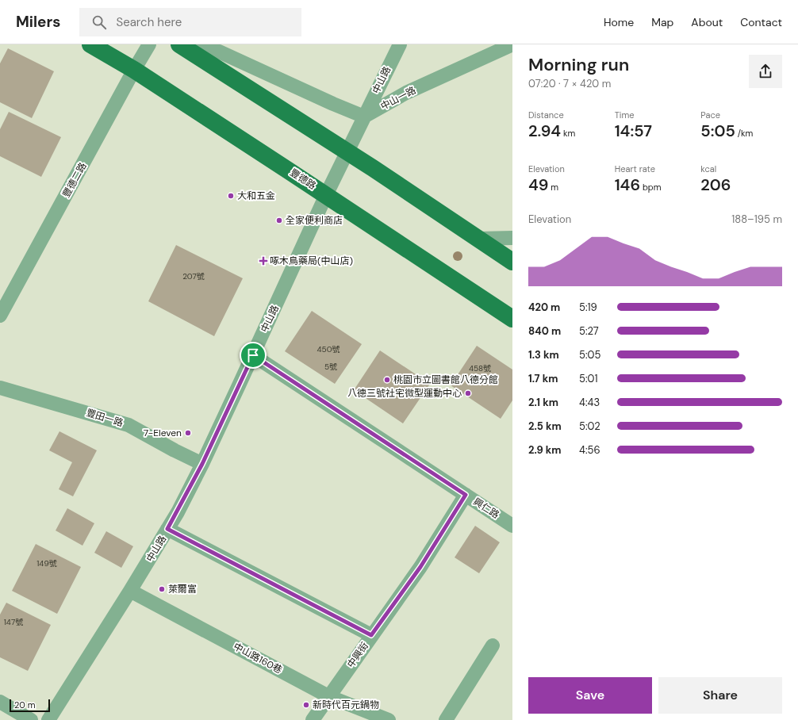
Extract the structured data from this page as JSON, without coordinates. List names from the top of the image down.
{
  "streets": {
    "main road": ["豐德路"],
    "street": [
      "中山路",
      "中山一路",
      "豐德二路",
      "豐田一路",
      "興仁路",
      "中興街",
      "中山路160巷"
    ]
  },
  "crossings": [
    ["中山路", "中山一路"],
    ["中山路", "豐德路"],
    ["中山路", "豐田一路"],
    ["中山路", "興仁路"],
    ["中山路", "中山路160巷"],
    ["豐德路", "豐德二路"],
    ["興仁路", "中興街"],
    ["中興街", "中山路160巷"]
  ],
  "places": {
    "other": [
      "大和五金",
      "全家便利商店",
      "桃園市立圖書館八德分館",
      "八德三號社宅微型運動中心",
      "7-Eleven",
      "萊爾富",
      "新時代百元鍋物"
    ],
    "health": ["啄木鳥藥局(中山店)"]
  },
  "house_numbers": [
    "207號",
    "450號",
    "5號",
    "458號",
    "149號",
    "147號"
  ],
  "scale_bar": "20 m",
  "page": {
    "header": "Milers",
    "search": "Search here",
    "nav": [
      "Home",
      "Map",
      "About",
      "Contact"
    ],
    "heading": ["Morning run", "07:20 · 7 × 420 m"],
    "stats": [
      ["Distance", "2.94 km"],
      ["Time", "14:57"],
      ["Pace", "5:05 /km"],
      ["Elevation", "49 m"],
      ["Heart rate", "146 bpm"],
      ["kcal", "206"]
    ],
    "chart": ["Elevation", "188–195 m"],
    "list": [
      {
        "name": "420 m",
        "note": "5:19"
      },
      {
        "name": "840 m",
        "note": "5:27"
      },
      {
        "name": "1.3 km",
        "note": "5:05"
      },
      {
        "name": "1.7 km",
        "note": "5:01"
      },
      {
        "name": "2.1 km",
        "note": "4:43"
      },
      {
        "name": "2.5 km",
        "note": "5:02"
      },
      {
        "name": "2.9 km",
        "note": "4:56"
      }
    ],
    "buttons": ["Save", "Share"],
    "scale": "20 m"
  }
}
